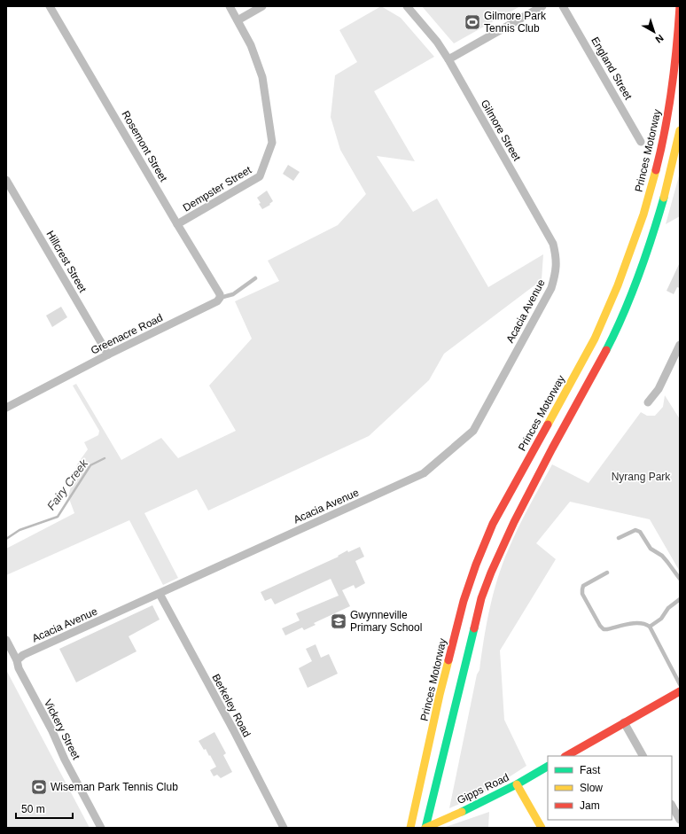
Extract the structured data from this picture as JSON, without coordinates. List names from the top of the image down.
{
  "streets": {
    "main road": ["Princes Motorway", "Gipps Road"],
    "street": [
      "England Street",
      "Gilmore Street",
      "Rosemont Street",
      "Dempster Street",
      "Hillcrest Street",
      "Acacia Avenue",
      "Greenacre Road",
      "Berkeley Road",
      "Vickery Street"
    ]
  },
  "crossings": [
    ["Gilmore Street", "Acacia Avenue"],
    ["Rosemont Street", "Dempster Street"],
    ["Rosemont Street", "Greenacre Road"],
    ["Hillcrest Street", "Greenacre Road"],
    ["Acacia Avenue", "Berkeley Road"],
    ["Acacia Avenue", "Vickery Street"]
  ],
  "water": ["Fairy Creek"],
  "parks": ["Nyrang Park"],
  "places": {
    "sports": ["Gilmore Park Tennis Club", "Wiseman Park Tennis Club"],
    "school or university": ["Gwynneville Primary School"]
  },
  "legend": ["Fast", "Slow", "Jam"],
  "scale_bar": "50 m",
  "north": "bottom right"
}
